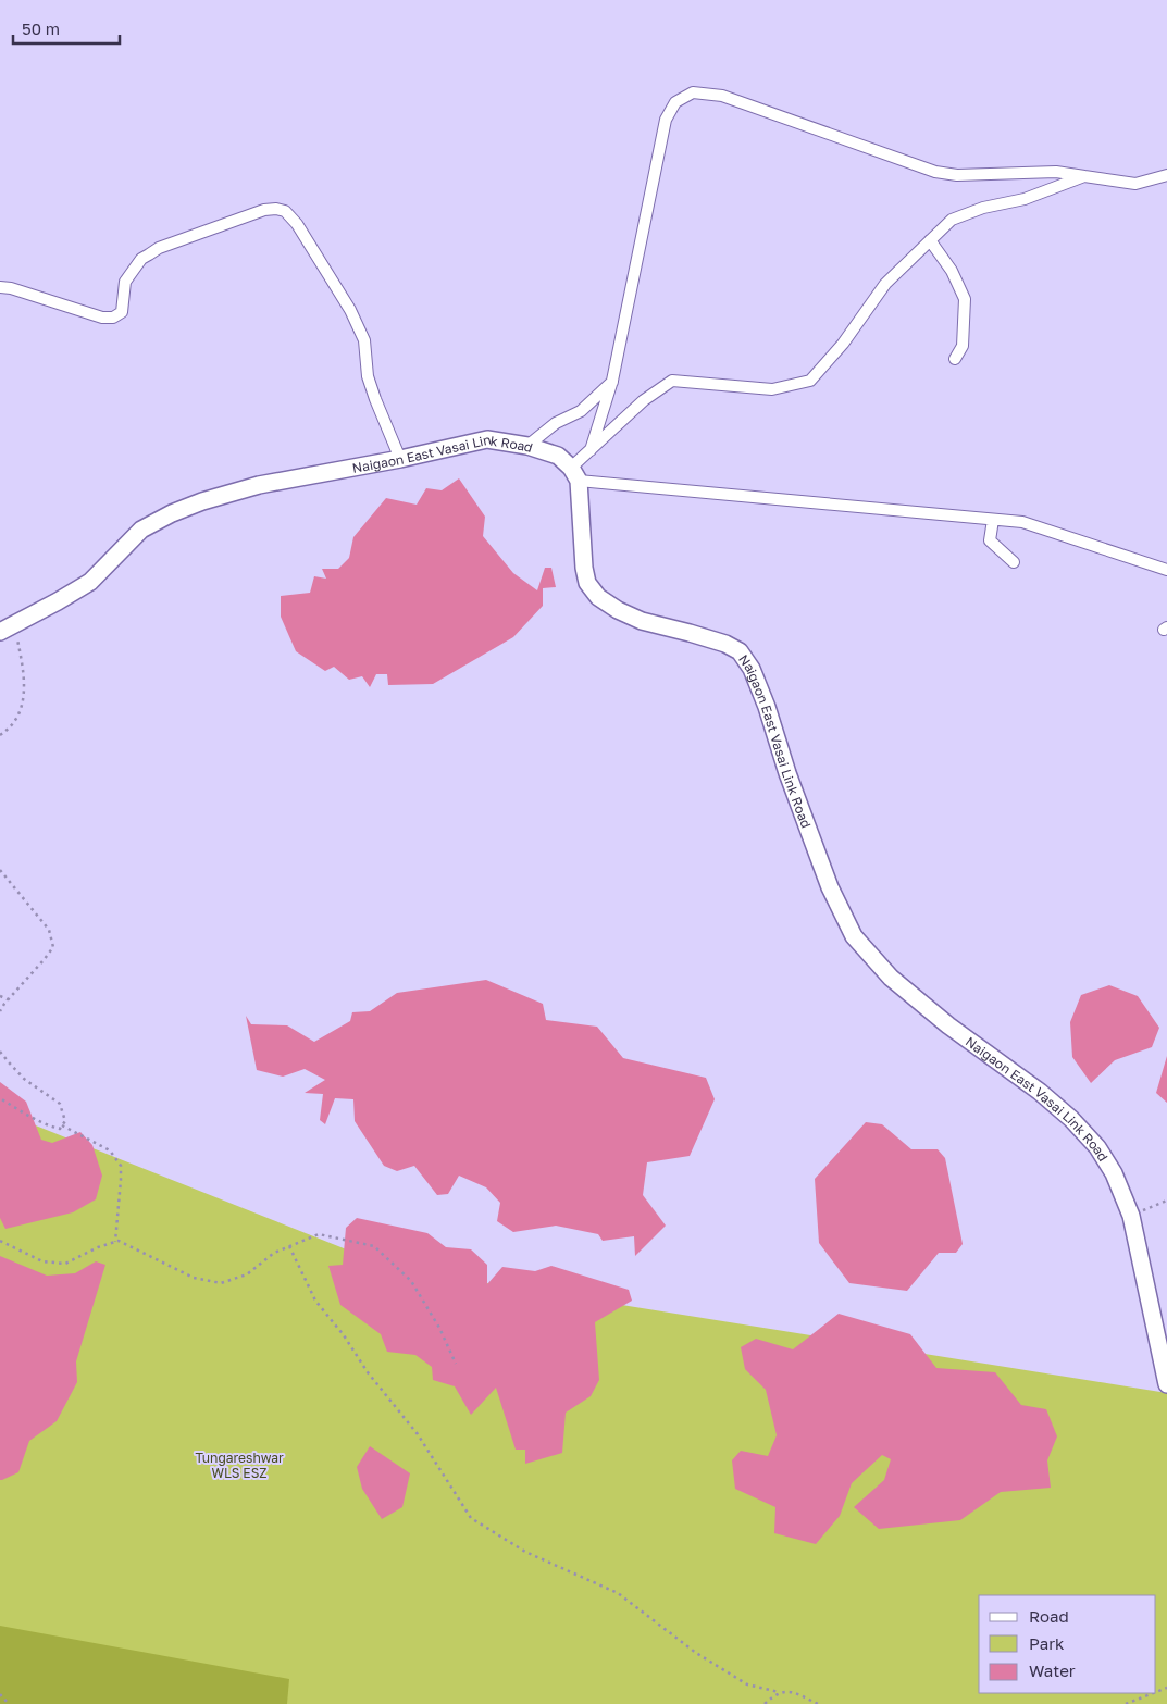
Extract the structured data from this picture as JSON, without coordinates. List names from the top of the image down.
{
  "streets": {
    "street": ["Naigaon East Vasai Link Road"]
  },
  "parks": ["Tungareshwar WLS ESZ"],
  "legend": ["Road", "Park", "Water"],
  "scale_bar": "50 m"
}
